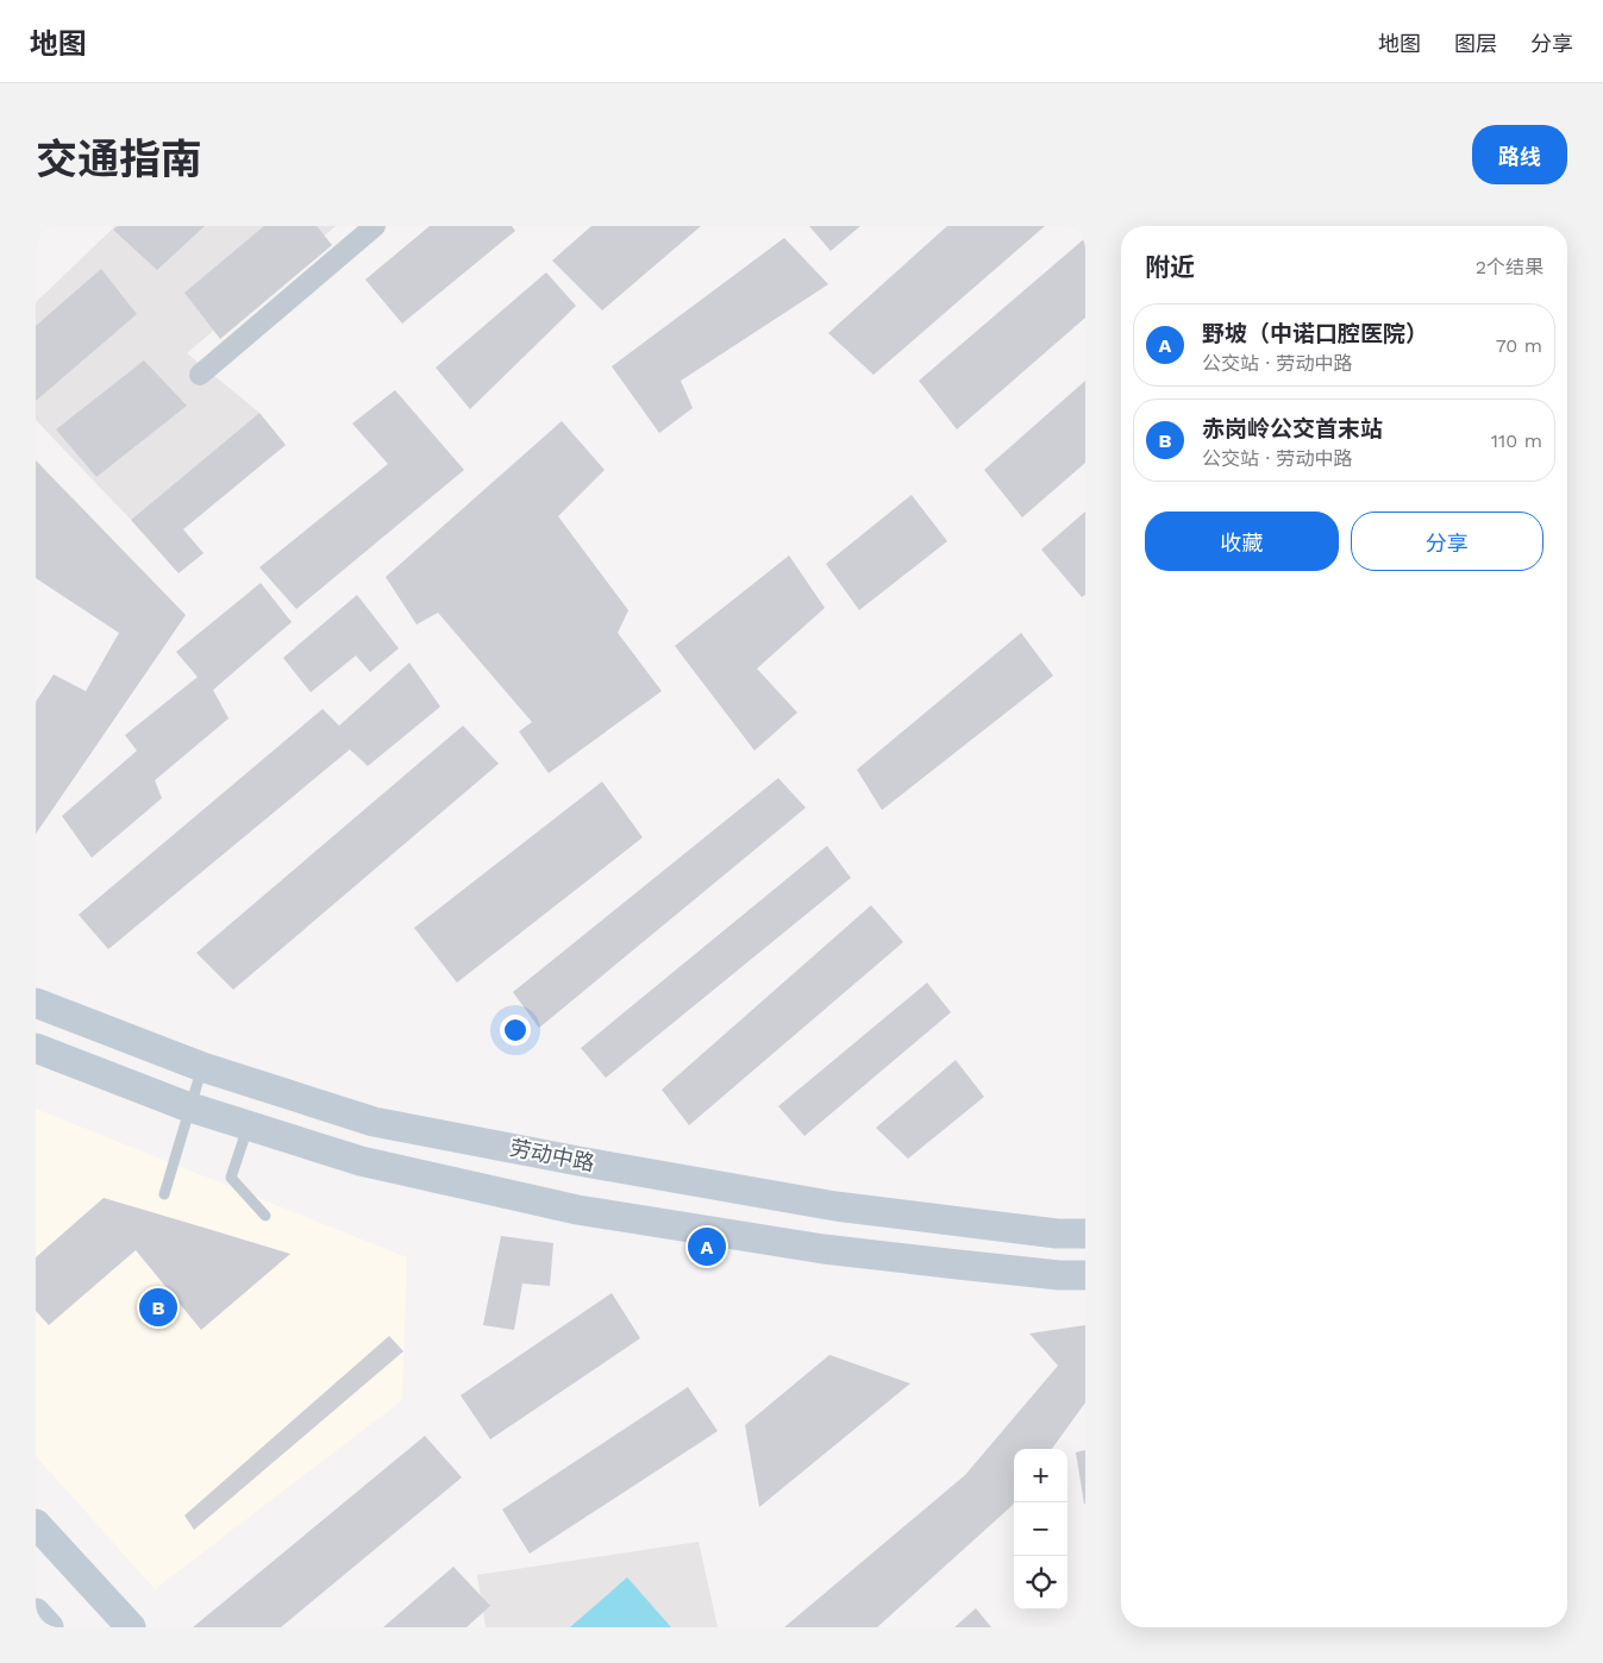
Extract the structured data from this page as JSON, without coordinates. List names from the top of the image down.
{
  "streets": {
    "main road": ["劳动中路"]
  },
  "page": {
    "header": "地图",
    "nav": ["地图", "图层", "分享"],
    "title": "交通指南",
    "buttons": [
      "路线",
      ["收藏", "分享"]
    ],
    "heading": ["附近", "2个结果"],
    "list": [
      {
        "mark": "A",
        "name": "野坡（中诺口腔医院）",
        "note": "公交站 · 劳动中路",
        "value": "70 m"
      },
      {
        "mark": "B",
        "name": "赤岗岭公交首末站",
        "note": "公交站 · 劳动中路",
        "value": "110 m"
      }
    ],
    "pins": ["A", "B"],
    "map_buttons": ["+", "−"]
  }
}
